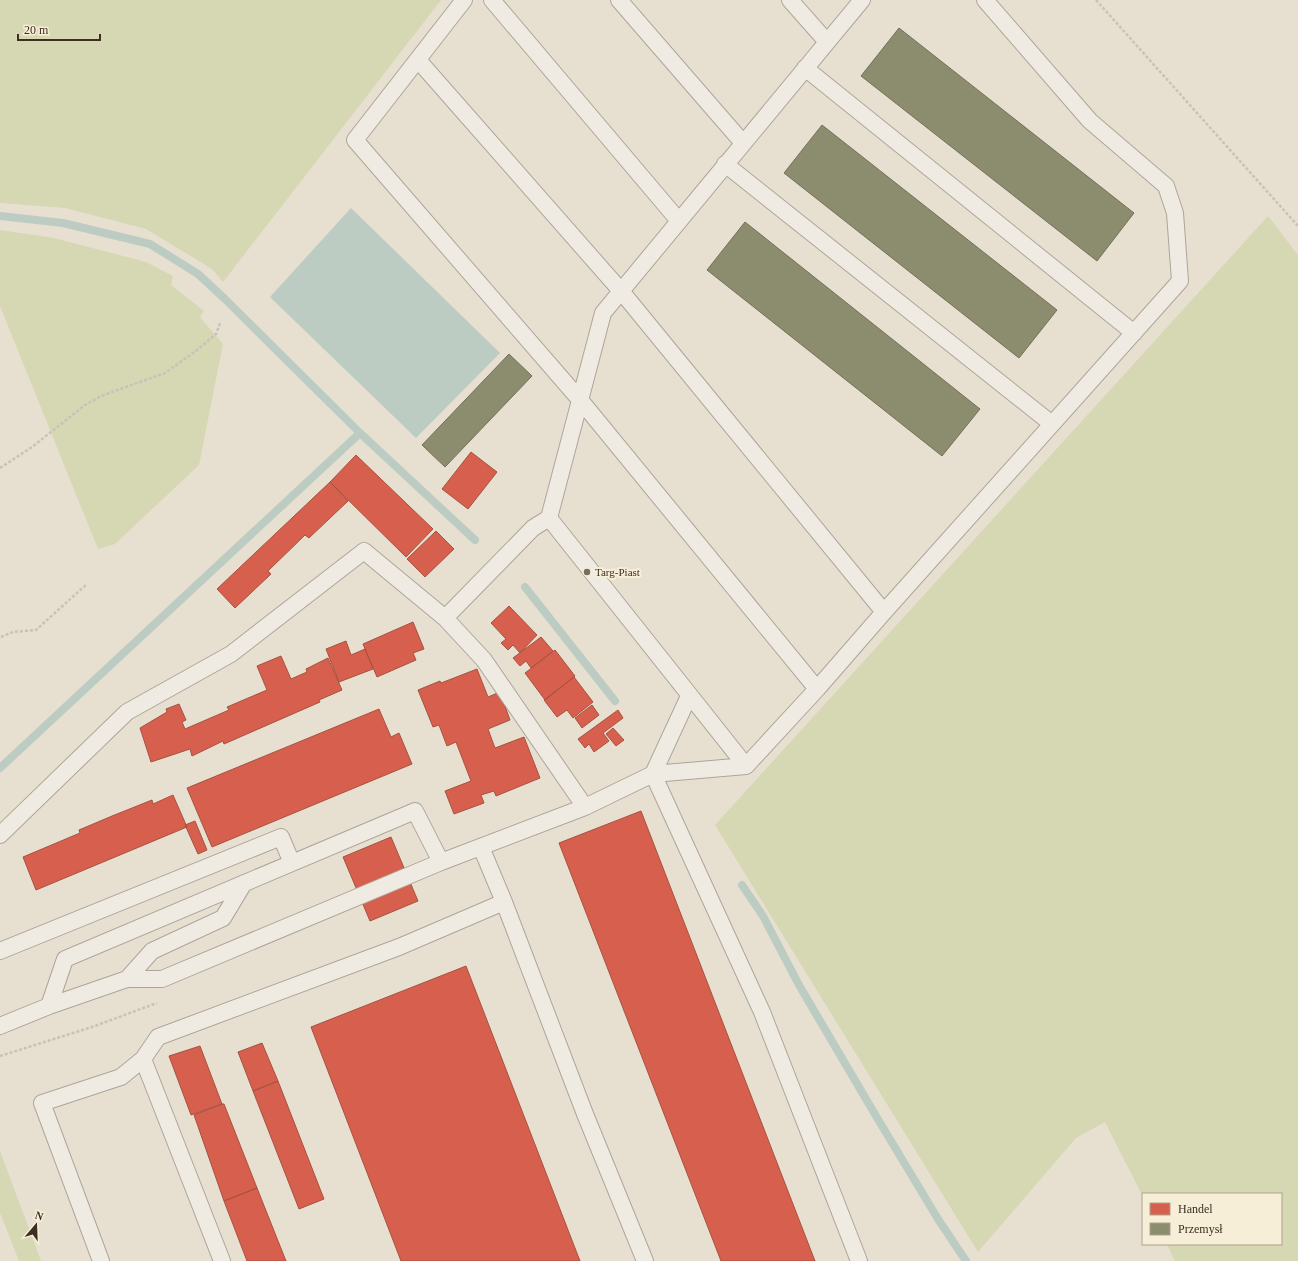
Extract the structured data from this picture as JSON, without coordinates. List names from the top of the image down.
{
  "places": ["Targ-Piast"],
  "legend": ["Handel", "Przemysł"],
  "scale_bar": "20 m",
  "north": "top"
}
